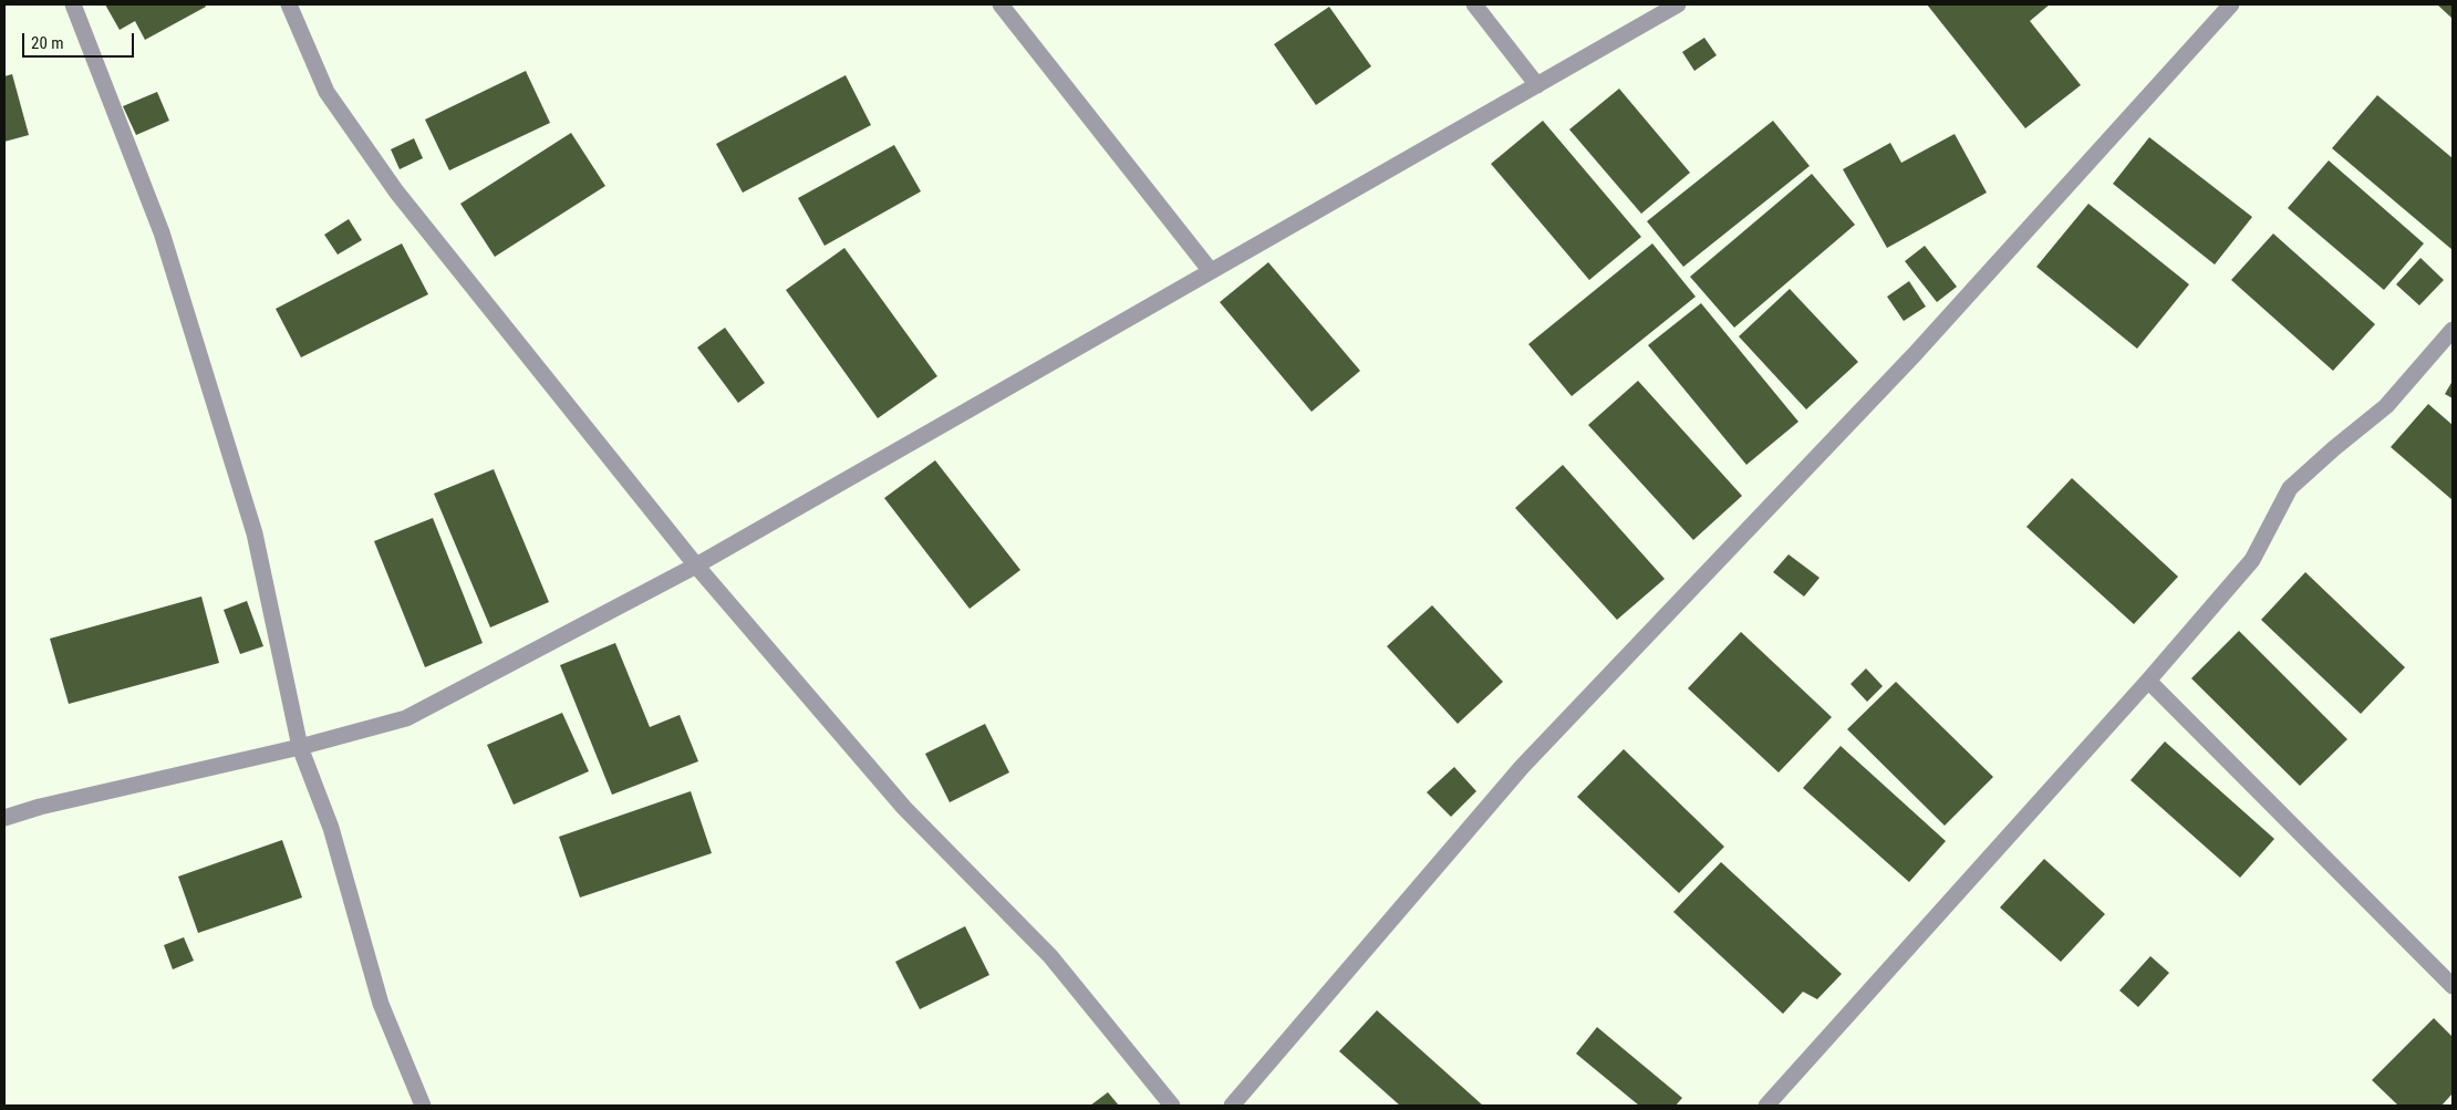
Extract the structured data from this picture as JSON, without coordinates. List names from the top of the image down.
{
  "scale_bar": "20 m"
}
